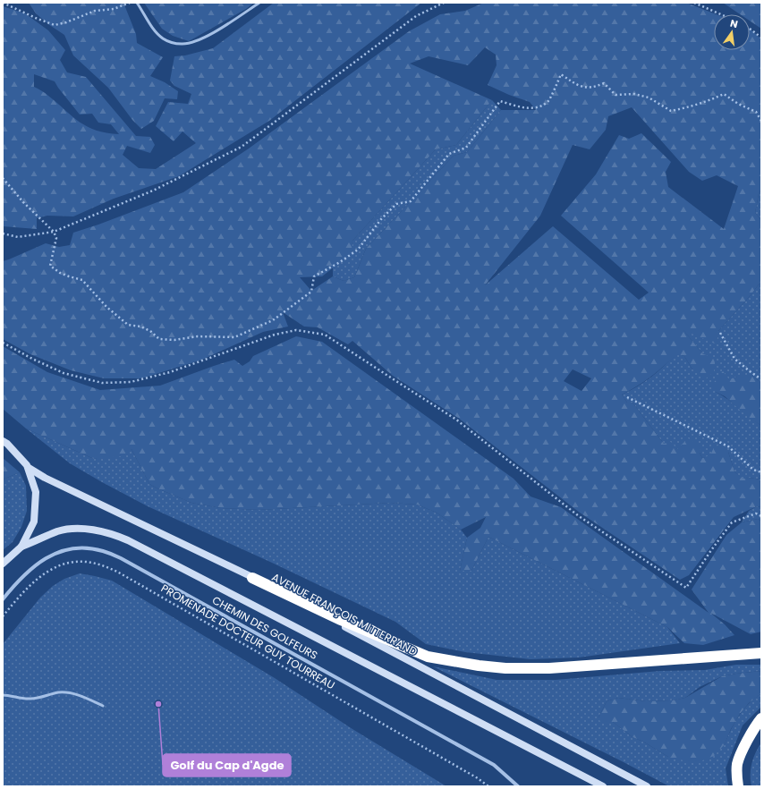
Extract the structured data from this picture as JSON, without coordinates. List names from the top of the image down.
{
  "streets": {
    "main road": ["AVENUE FRANÇOIS MITTERRAND"],
    "street": ["CHEMIN DES GOLFEURS"],
    "path": ["PROMENADE DOCTEUR GUY TOURREAU"]
  },
  "places": ["Golf du Cap d'Agde"],
  "north": "top"
}
